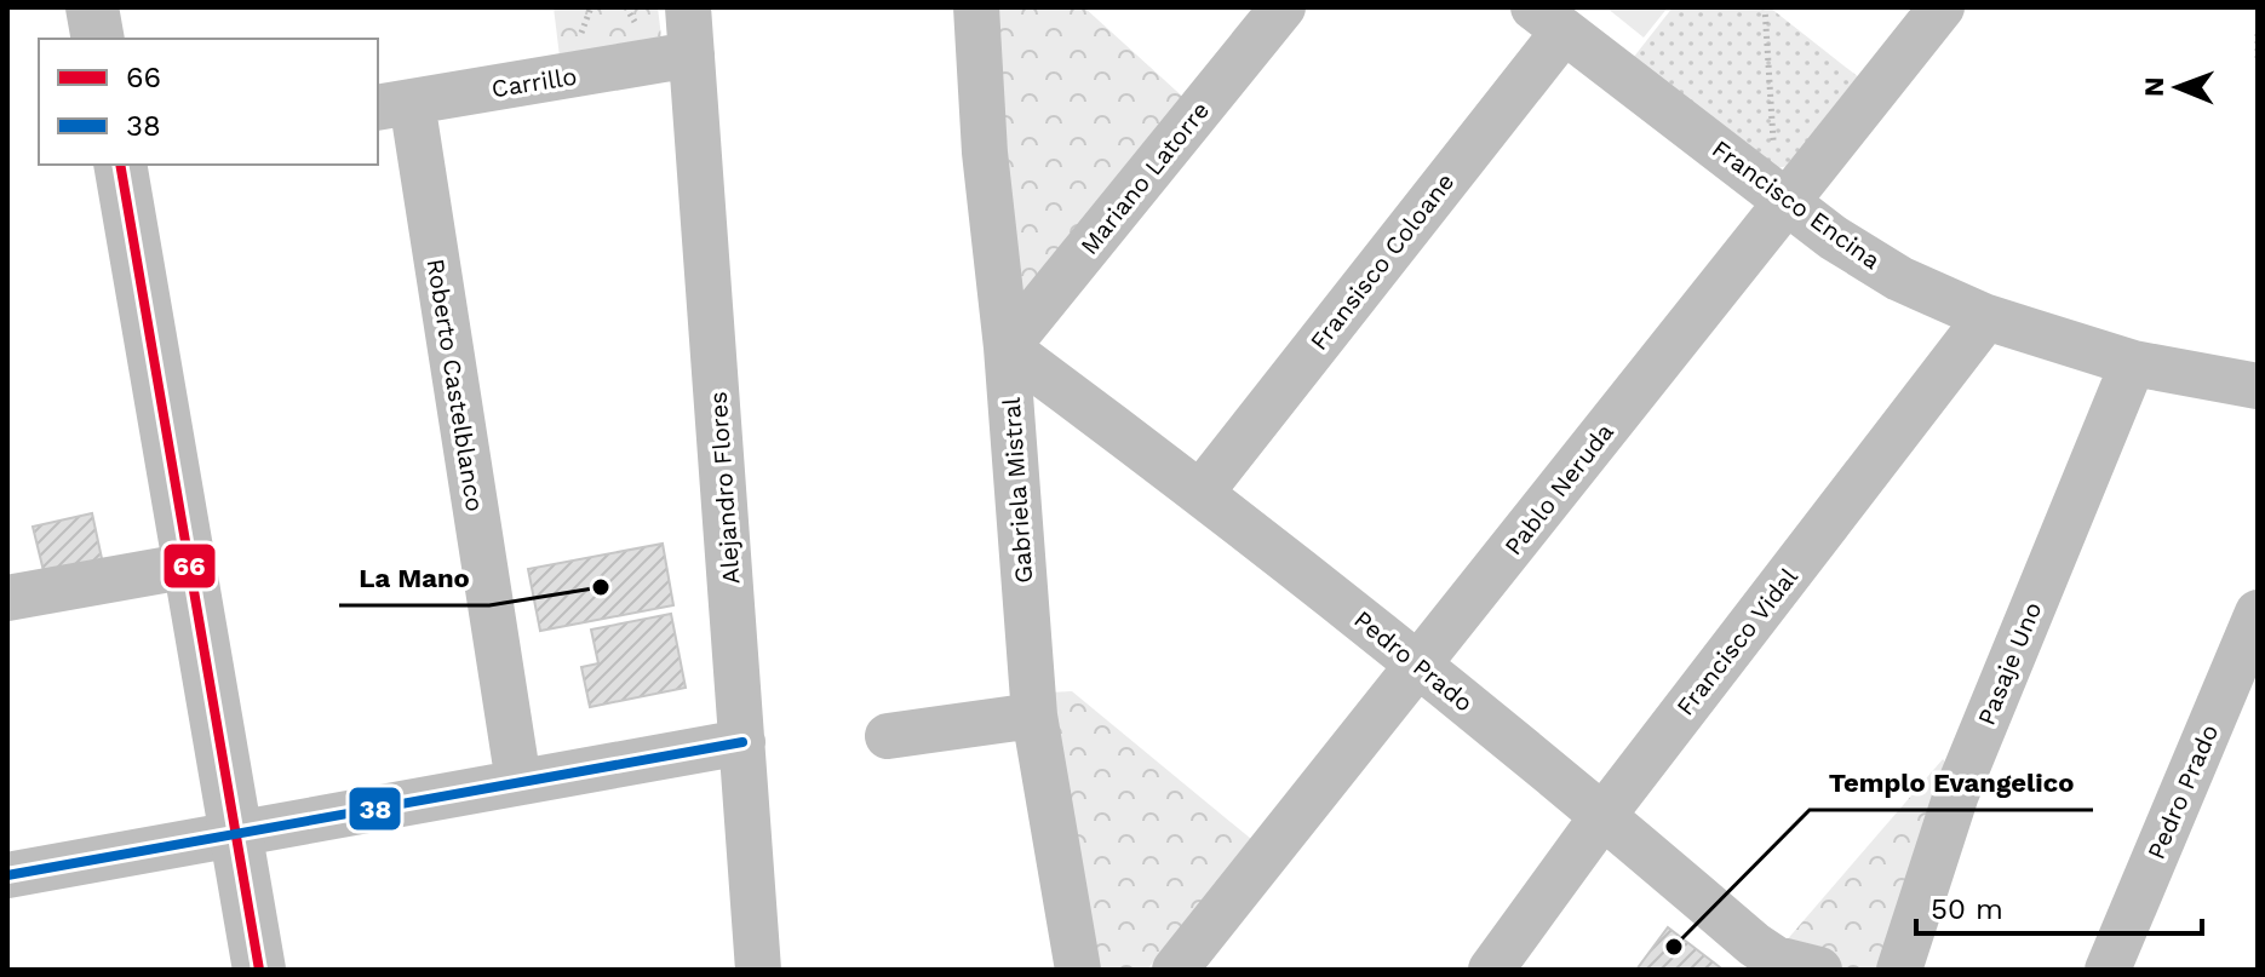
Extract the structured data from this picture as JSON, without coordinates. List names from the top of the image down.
{
  "streets": {
    "street": [
      "Carrillo",
      "Mariano Latorre",
      "Francisco Encina",
      "Fransisco Coloane",
      "Roberto Castelblanco",
      "Alejandro Flores",
      "Pablo Neruda",
      "Gabriela Mistral",
      "Francisco Vidal",
      "Pedro Prado",
      "Pasaje Uno"
    ]
  },
  "crossings": [
    ["Carrillo", "Roberto Castelblanco"],
    ["Carrillo", "Alejandro Flores"],
    ["Mariano Latorre", "Gabriela Mistral"],
    ["Mariano Latorre", "Pedro Prado"],
    ["Francisco Encina", "Fransisco Coloane"],
    ["Francisco Encina", "Pablo Neruda"],
    ["Francisco Encina", "Francisco Vidal"],
    ["Francisco Encina", "Pasaje Uno"],
    ["Fransisco Coloane", "Pedro Prado"],
    ["Pablo Neruda", "Pedro Prado"],
    ["Gabriela Mistral", "Pedro Prado"],
    ["Francisco Vidal", "Pedro Prado"]
  ],
  "places": ["La Mano", "Templo Evangelico"],
  "lines": ["transit line 66", "transit line 38"],
  "legend": ["66", "38"],
  "scale_bar": "50 m",
  "north": "left"
}
